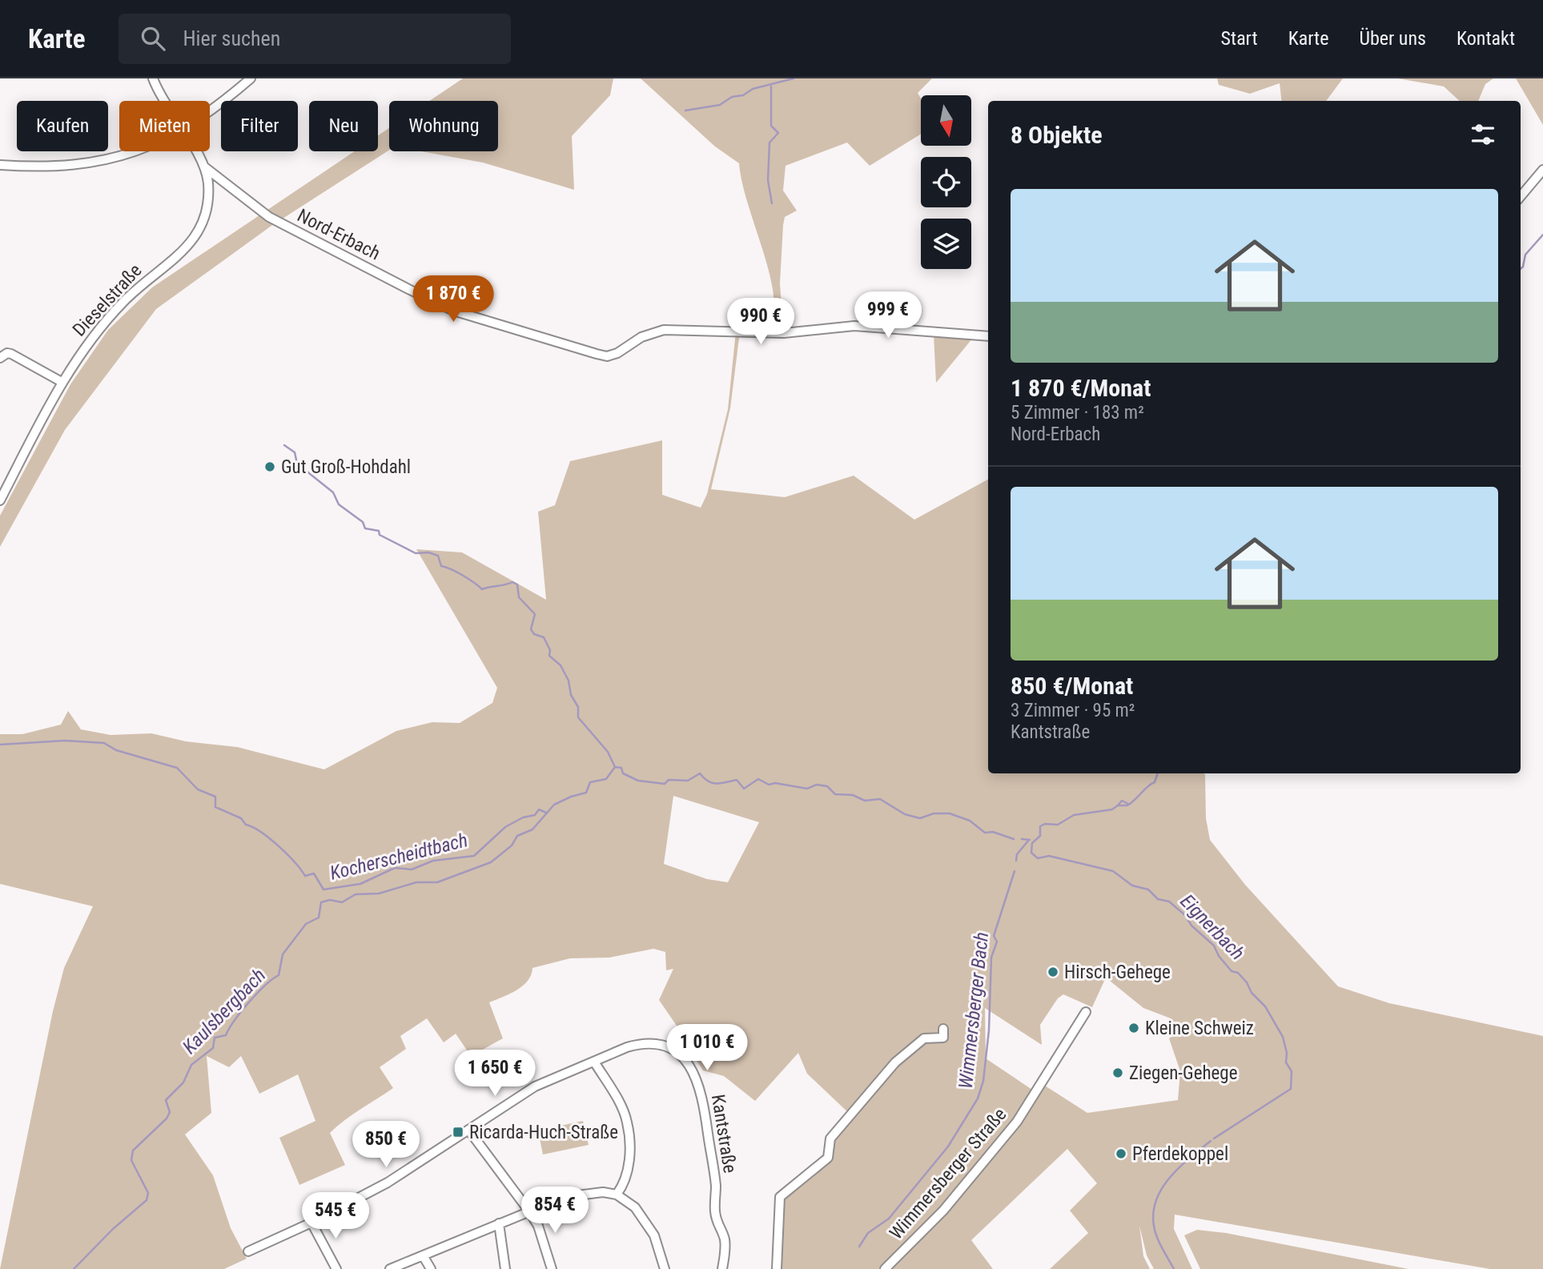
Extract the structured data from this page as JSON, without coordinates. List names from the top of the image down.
{
  "streets": {
    "street": [
      "Nord-Erbach",
      "Dieselstraße",
      "Kantstraße",
      "Wimmersberger Straße"
    ]
  },
  "crossings": [
    ["Nord-Erbach", "Dieselstraße"]
  ],
  "water": [
    "Kocherscheidtbach",
    "Eignerbach",
    "Wimmersberger Bach",
    "Kaulsbergbach"
  ],
  "places": {
    "other": [
      "Gut Groß-Hohdahl",
      "Hirsch-Gehege",
      "Kleine Schweiz",
      "Ziegen-Gehege",
      "Pferdekoppel"
    ],
    "transit": ["Ricarda-Huch-Straße"]
  },
  "north": "bottom",
  "page": {
    "header": "Karte",
    "search": "Hier suchen",
    "nav": [
      "Start",
      "Karte",
      "Über uns",
      "Kontakt"
    ],
    "chip": [
      "Kaufen",
      "Mieten",
      "Filter",
      "Neu",
      "Wohnung"
    ],
    "heading": "8 Objekte",
    "list": [
      {
        "name": "1 870 €/Monat",
        "note": "5 Zimmer · 183 m² · Nord-Erbach"
      },
      {
        "name": "850 €/Monat",
        "note": "3 Zimmer · 95 m² · Kantstraße"
      }
    ],
    "price": [
      "1 870 €",
      "999 €",
      "990 €",
      "1 010 €",
      "1 650 €",
      "850 €",
      "854 €",
      "545 €"
    ]
  }
}
